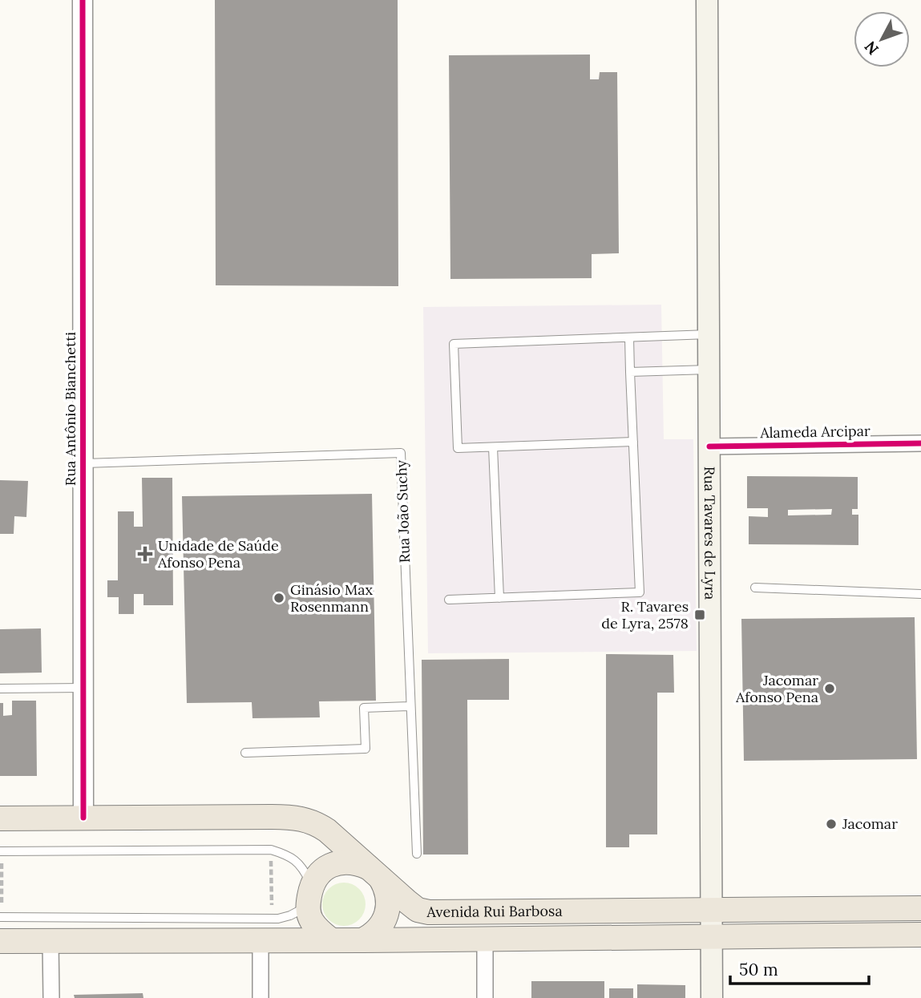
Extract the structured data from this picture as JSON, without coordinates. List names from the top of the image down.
{
  "streets": {
    "main road": ["Rua Tavares de Lyra", "Avenida Rui Barbosa"],
    "street": ["Rua Antônio Bianchetti", "Alameda Arcipar"],
    "lane": ["Rua João Suchy"]
  },
  "crossings": [
    ["Rua Antônio Bianchetti", "Rua João Suchy"],
    ["Rua Antônio Bianchetti", "Avenida Rui Barbosa"],
    ["Alameda Arcipar", "Rua Tavares de Lyra"],
    ["Rua Tavares de Lyra", "Avenida Rui Barbosa"]
  ],
  "places": {
    "health": ["Unidade de Saúde Afonso Pena"],
    "other": ["Ginásio Max Rosenmann", "Jacomar Afonso Pena", "Jacomar"],
    "transit": ["R. Tavares de Lyra, 2578"]
  },
  "scale_bar": "50 m",
  "north": "bottom left"
}
